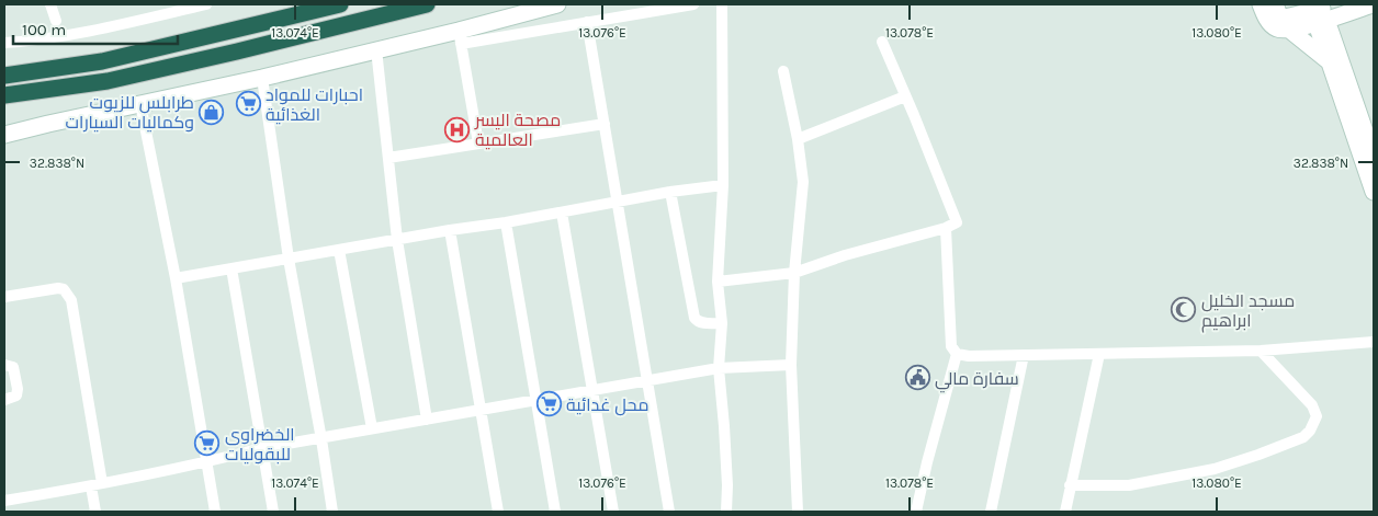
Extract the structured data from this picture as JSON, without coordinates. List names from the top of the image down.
{
  "places": {
    "supermarket": ["احبارات للمواد الغذائية", "محل غدائية", "الخضراوى للبقوليات"],
    "shop": ["طرابلس للزيوت وكماليات السيارات"],
    "hospital": ["مصحة اليسر العالمية"],
    "mosque": ["مسجد الخليل ابراهيم"],
    "public building": ["سفارة مالي"]
  },
  "scale_bar": "100 m",
  "coordinates": [
    "13.074°E",
    "13.076°E",
    "13.078°E",
    "13.080°E",
    "32.838°N"
  ]
}
